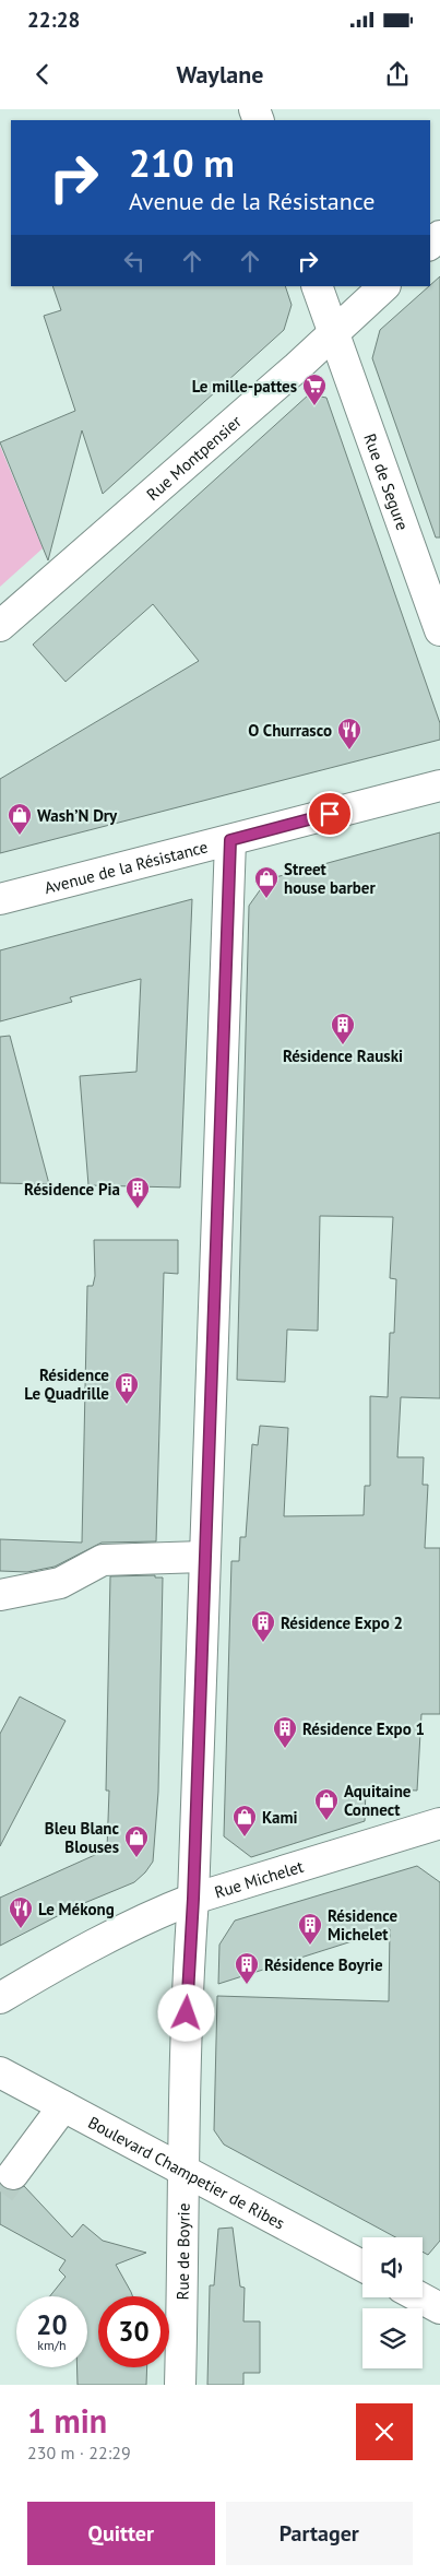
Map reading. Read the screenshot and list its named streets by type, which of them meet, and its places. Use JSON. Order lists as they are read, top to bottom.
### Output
{
  "streets": {
    "street": [
      "Rue Montpensier",
      "Rue de Segure",
      "Avenue de la Résistance",
      "Rue Michelet",
      "Boulevard Champetier de Ribes",
      "Rue de Boyrie"
    ]
  },
  "crossings": [
    ["Rue Montpensier", "Rue de Segure"],
    ["Avenue de la Résistance", "Rue de Boyrie"],
    ["Rue Michelet", "Rue de Boyrie"],
    ["Boulevard Champetier de Ribes", "Rue de Boyrie"]
  ],
  "places": {
    "supermarket": ["Le mille-pattes"],
    "restaurant": ["O Churrasco", "Le Mékong"],
    "shop": [
      "Wash’N Dry",
      "Street house barber",
      "Aquitaine Connect",
      "Kami",
      "Bleu Blanc Blouses"
    ],
    "building": [
      "Résidence Rauski",
      "Résidence Pia",
      "Résidence Le Quadrille",
      "Résidence Expo 2",
      "Résidence Expo 1",
      "Résidence Michelet",
      "Résidence Boyrie"
    ]
  },
  "page": {
    "status": "22:28",
    "header": "Waylane",
    "turn": ["210 m", "Avenue de la Résistance"],
    "speed": "20 km/h",
    "limit": "30",
    "heading": ["1 min", "230 m · 22:29"],
    "buttons": ["Quitter", "Partager"]
  }
}
